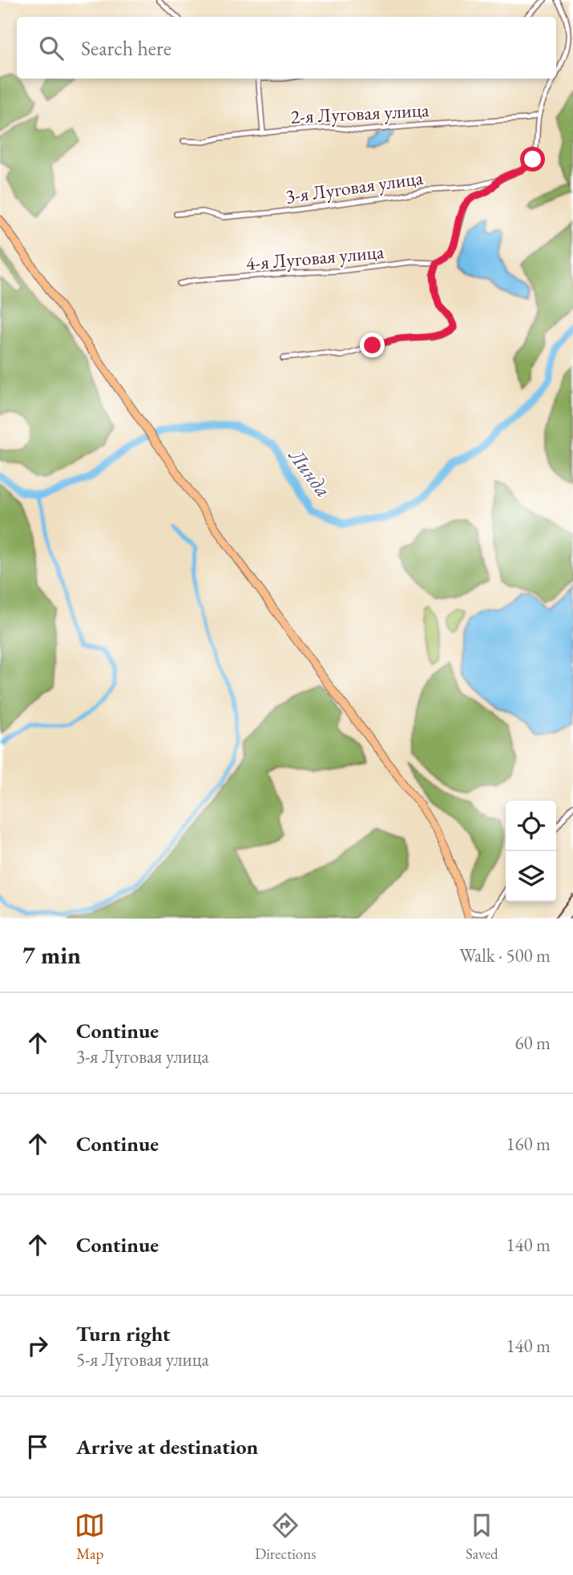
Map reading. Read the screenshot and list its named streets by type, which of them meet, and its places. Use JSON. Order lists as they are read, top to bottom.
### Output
{
  "streets": {
    "street": ["2-я Луговая улица", "3-я Луговая улица", "4-я Луговая улица"]
  },
  "crossings": [
    ["2-я Луговая улица", "3-я Луговая улица"]
  ],
  "water": ["Линда"],
  "page": {
    "search": "Search here",
    "heading": ["7 min", "Walk · 500 m"],
    "list": [
      ["Continue", "3-я Луговая улица", "60 m"],
      ["Continue", "160 m"],
      ["Continue", "140 m"],
      ["Turn right", "5-я Луговая улица", "140 m"],
      "Arrive at destination"
    ],
    "nav": ["Map", "Directions", "Saved"]
  }
}
